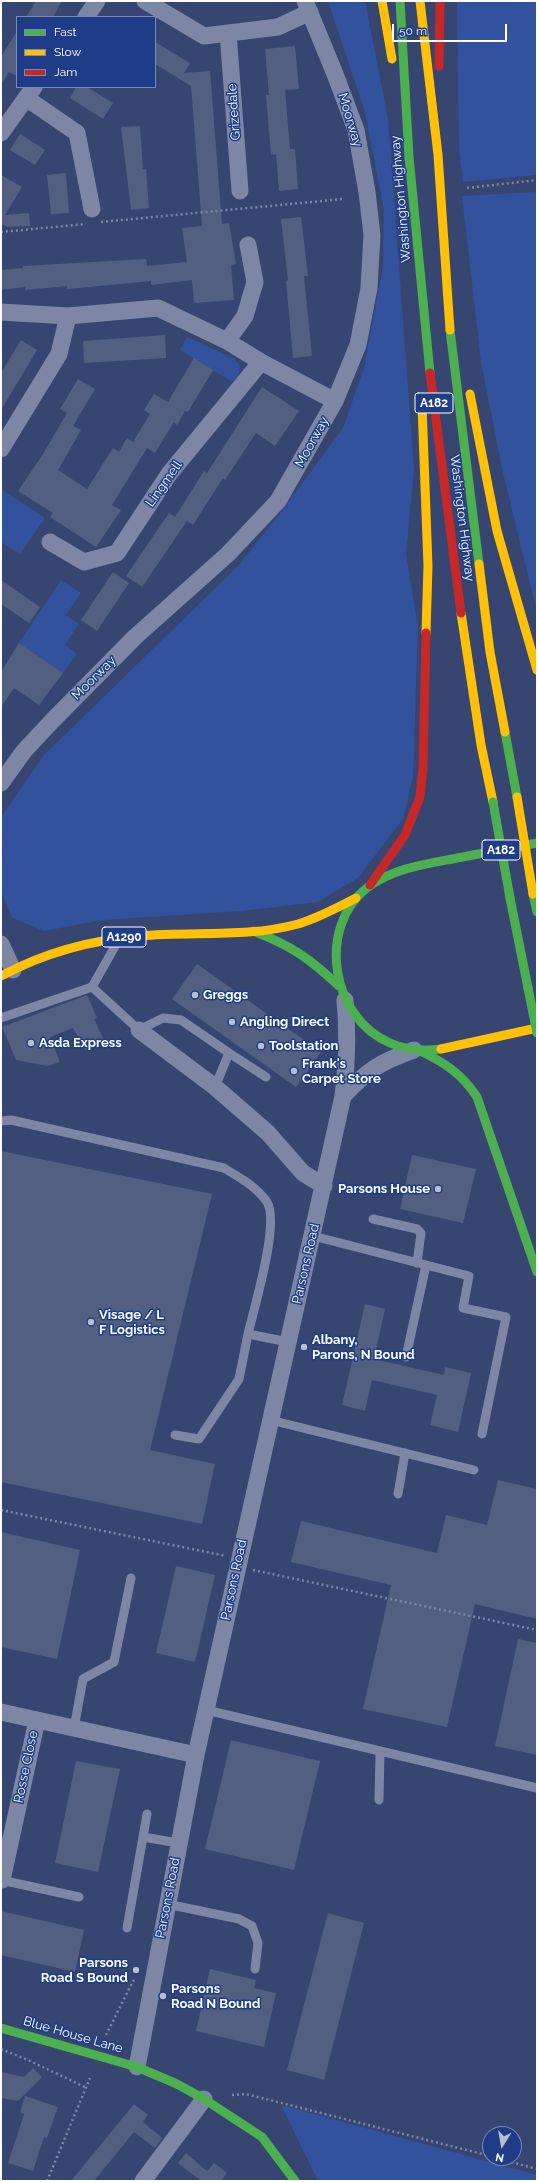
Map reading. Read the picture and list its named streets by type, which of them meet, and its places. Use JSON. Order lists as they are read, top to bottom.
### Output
{
  "streets": {
    "main road": [
      "Washington Highway",
      "A182",
      "A1290",
      "Blue House Lane"
    ],
    "street": [
      "Grizedale",
      "Moorway",
      "Lingmell",
      "Parsons Road",
      "Rosse Close"
    ]
  },
  "crossings": [
    ["A1290", "Parsons Road"],
    ["Parsons Road", "Rosse Close"],
    ["Parsons Road", "Blue House Lane"]
  ],
  "places": [
    "Greggs",
    "Angling Direct",
    "Asda Express",
    "Toolstation",
    "Frank's Carpet Store",
    "Parsons House",
    "Visage / L F Logistics",
    "Albany, Parons, N Bound",
    "Parsons Road S Bound",
    "Parsons Road N Bound"
  ],
  "legend": ["Fast", "Slow", "Jam"],
  "scale_bar": "50 m",
  "north": "bottom"
}
